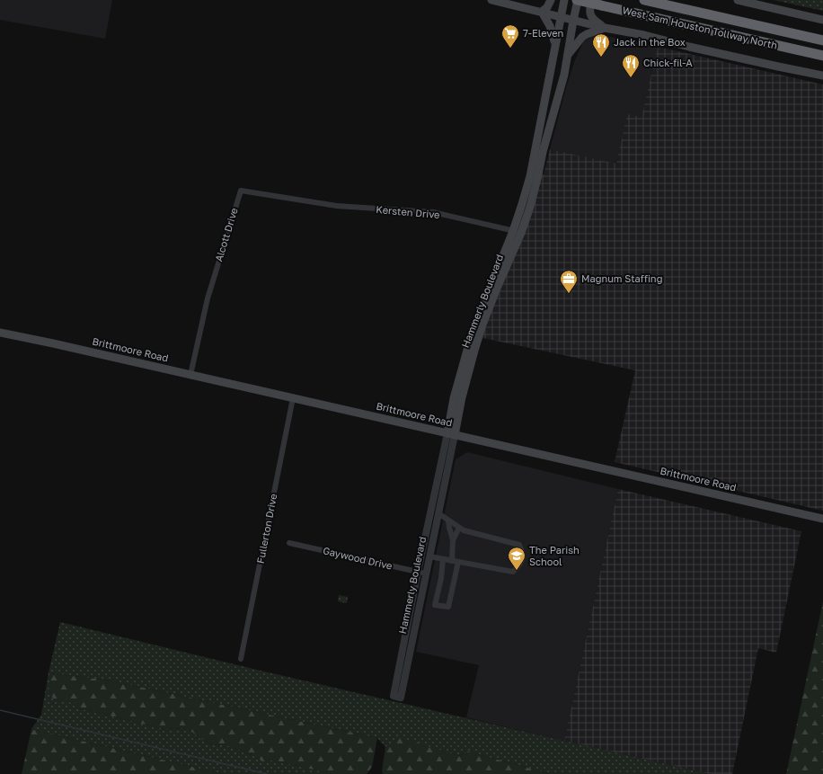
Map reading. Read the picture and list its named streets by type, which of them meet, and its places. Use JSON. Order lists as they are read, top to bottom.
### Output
{
  "streets": {
    "highway": ["West Sam Houston Tollway North"],
    "main road": ["Hammerly Boulevard", "Brittmoore Road"],
    "street": [
      "Kersten Drive",
      "Alcott Drive",
      "Fullerton Drive",
      "Gaywood Drive"
    ]
  },
  "crossings": [
    ["West Sam Houston Tollway North", "Hammerly Boulevard"],
    ["Kersten Drive", "Alcott Drive"],
    ["Kersten Drive", "Hammerly Boulevard"],
    ["Alcott Drive", "Brittmoore Road"],
    ["Hammerly Boulevard", "Brittmoore Road"],
    ["Hammerly Boulevard", "Gaywood Drive"],
    ["Brittmoore Road", "Fullerton Drive"]
  ],
  "places": {
    "supermarket": ["7-Eleven"],
    "restaurant": ["Jack in the Box", "Chick-fil-A"],
    "office": ["Magnum Staffing"],
    "school or university": ["The Parish School"]
  }
}
